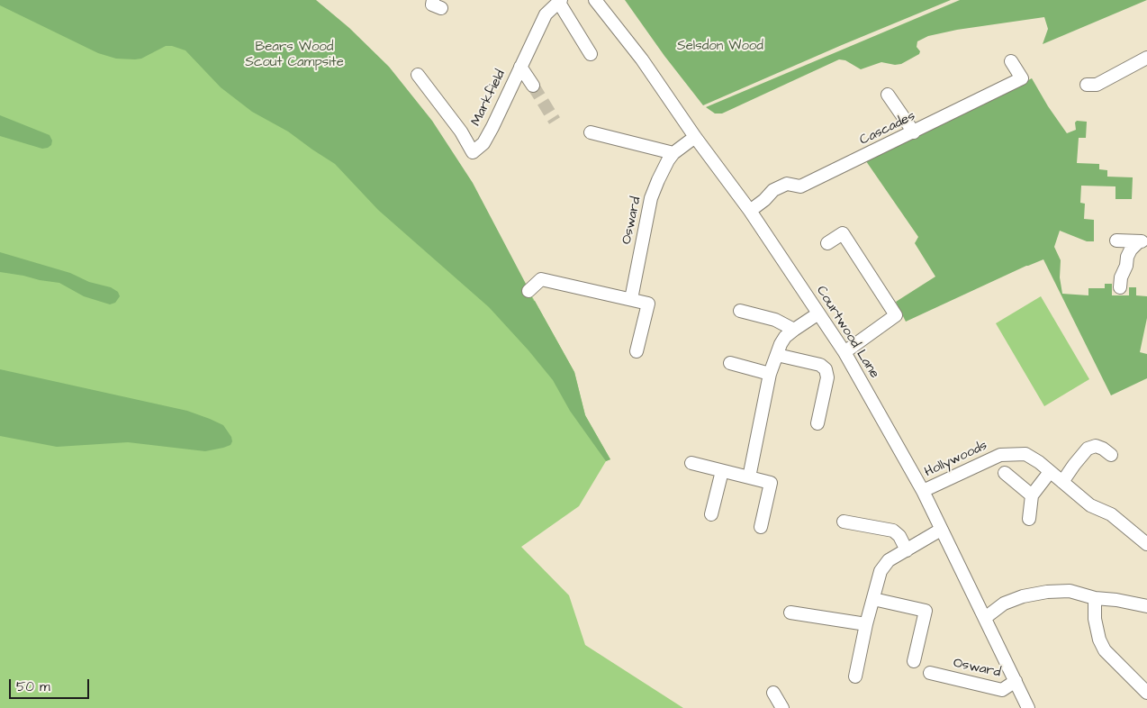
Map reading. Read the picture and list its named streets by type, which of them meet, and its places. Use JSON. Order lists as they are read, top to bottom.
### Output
{
  "streets": {
    "street": [
      "Markfield",
      "Cascades",
      "Osward",
      "Courtwood Lane",
      "Hollywoods"
    ]
  },
  "crossings": [
    ["Cascades", "Courtwood Lane"],
    ["Osward", "Courtwood Lane"],
    ["Courtwood Lane", "Hollywoods"]
  ],
  "parks": ["Selsdon Wood", "Bears Wood Scout Campsite"],
  "scale_bar": "50 m"
}
